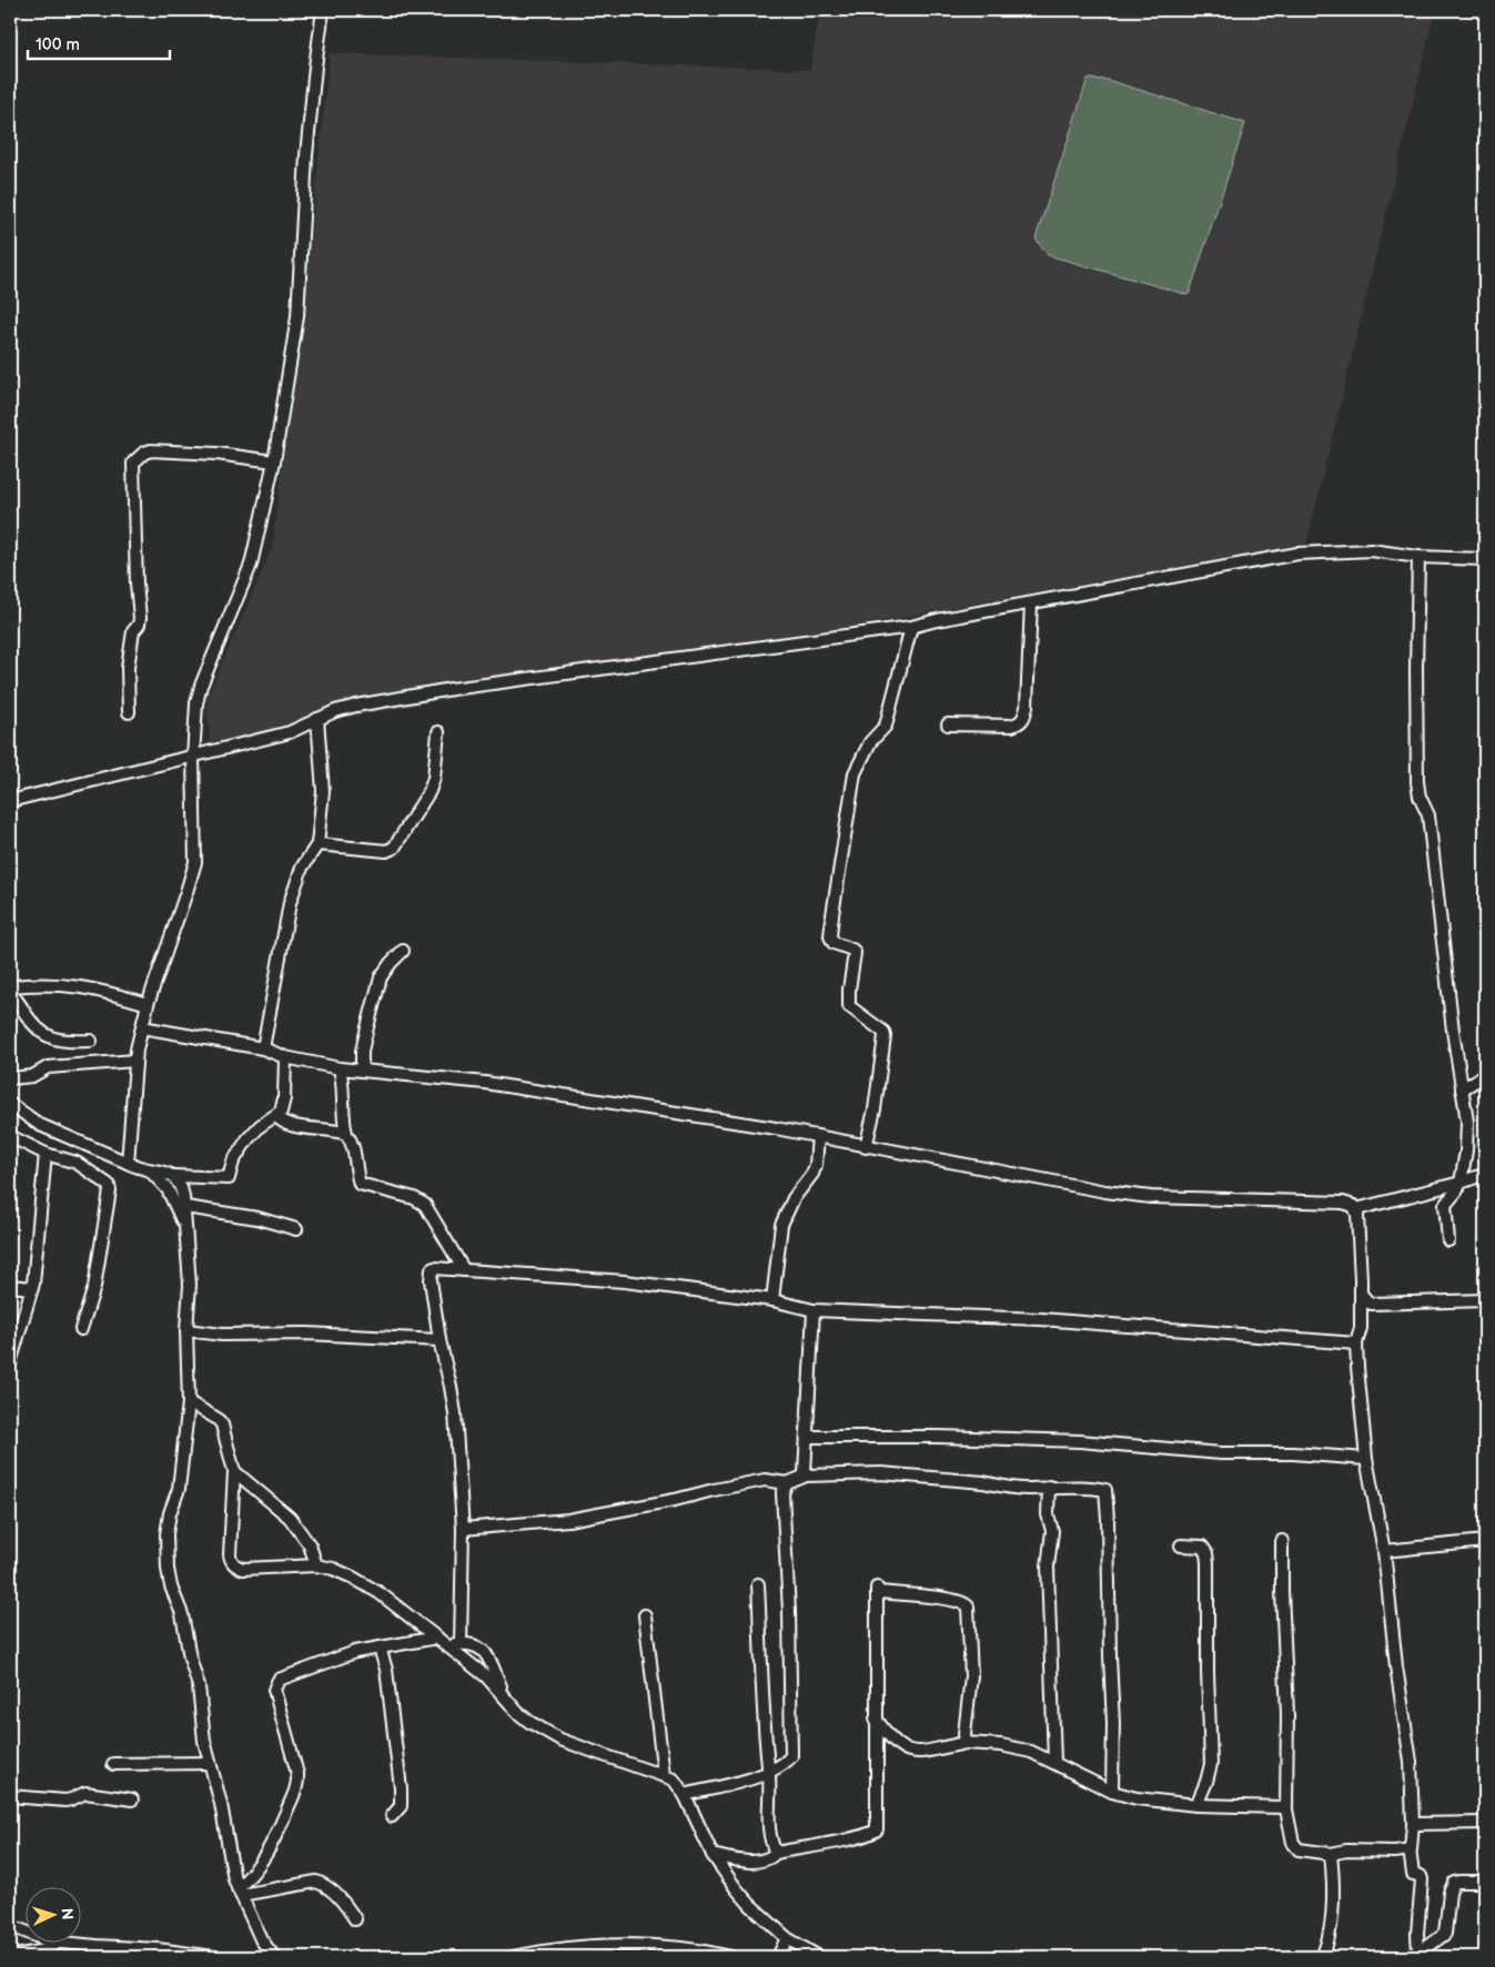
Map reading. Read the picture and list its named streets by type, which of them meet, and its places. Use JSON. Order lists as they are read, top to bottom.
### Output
{
  "scale_bar": "100 m",
  "north": "right"
}
